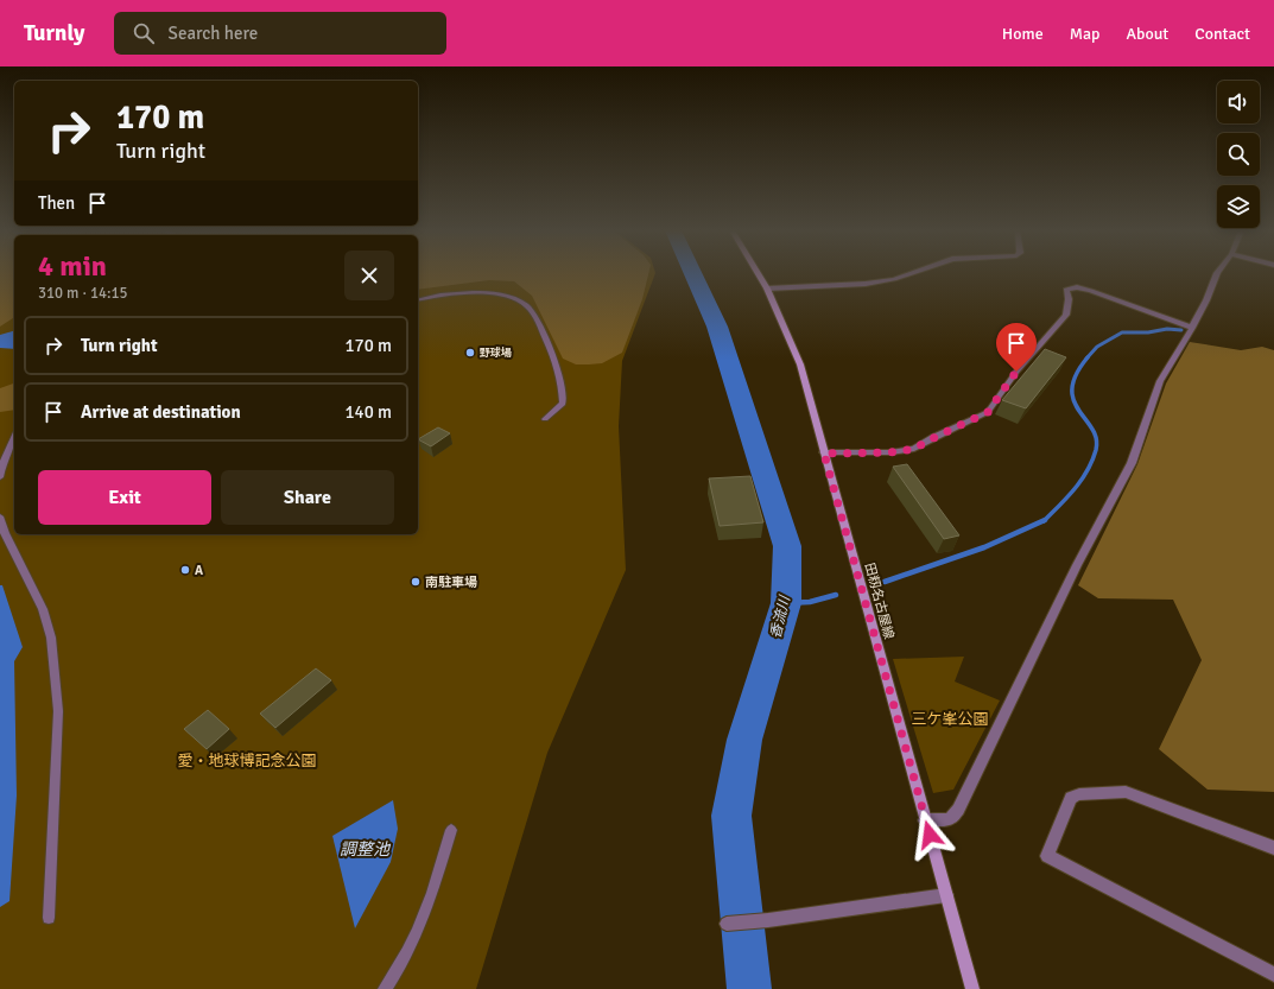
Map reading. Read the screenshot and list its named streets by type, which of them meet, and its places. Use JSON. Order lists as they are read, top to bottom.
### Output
{
  "streets": {
    "main road": ["田籾名古屋線"]
  },
  "water": ["香流川", "調整池"],
  "parks": ["三ケ峯公園", "愛・地球博記念公園"],
  "places": ["野球場", "A", "南駐車場"],
  "page": {
    "header": "Turnly",
    "search": "Search here",
    "nav": [
      "Home",
      "Map",
      "About",
      "Contact"
    ],
    "turn": ["170 m", "Turn right"],
    "then": "Then",
    "heading": ["4 min", "310 m · 14:15"],
    "list": [
      {
        "name": "Turn right",
        "value": "170 m"
      },
      {
        "name": "Arrive at destination",
        "value": "140 m"
      }
    ],
    "buttons": ["Exit", "Share"]
  }
}
